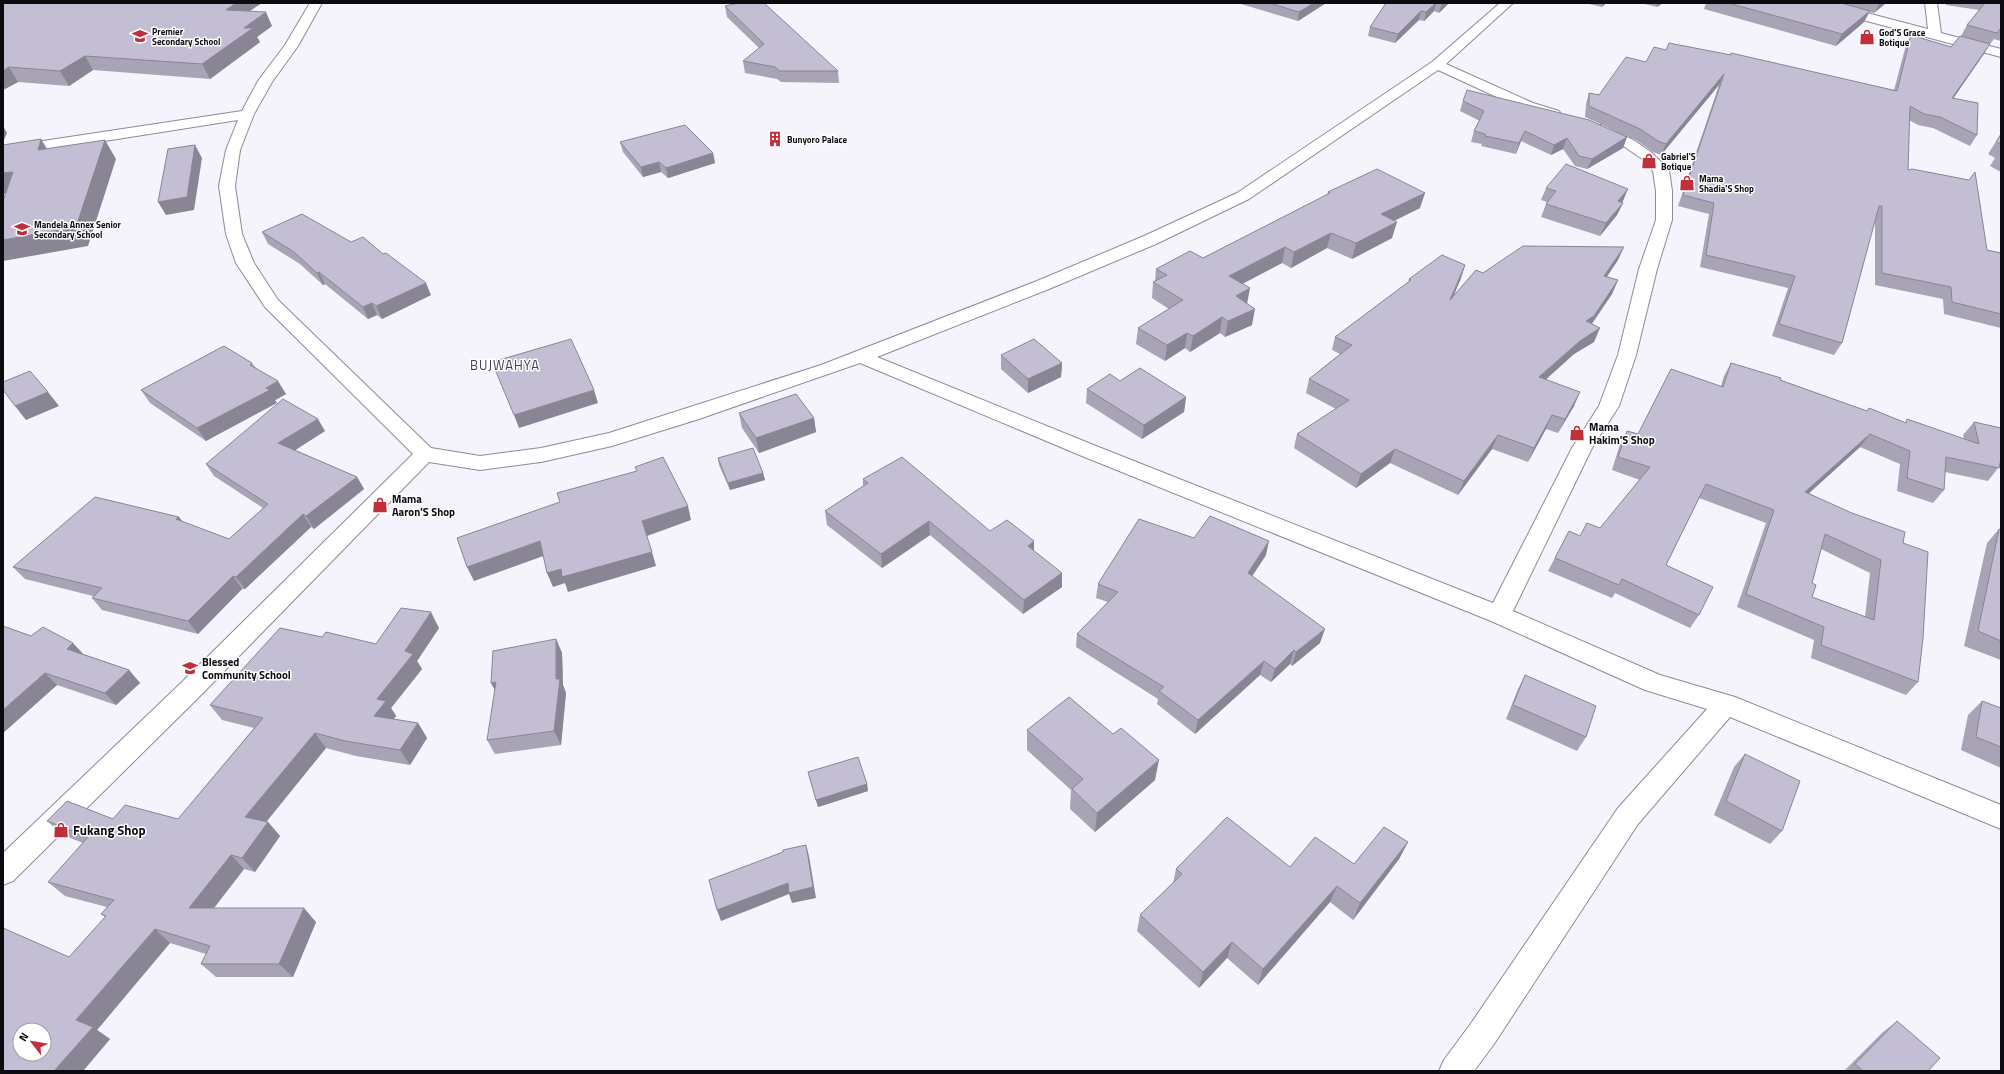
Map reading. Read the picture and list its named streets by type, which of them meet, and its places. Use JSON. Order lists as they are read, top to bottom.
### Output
{
  "districts": ["BUJWAHYA"],
  "places": {
    "school or university": ["Premier Secondary School", "Mandela Annex Senior Secondary School", "Blessed Community School"],
    "shop": [
      "God'S Grace Botique",
      "Gabriel'S Botique",
      "Mama Shadia'S Shop",
      "Mama Hakim'S Shop",
      "Mama Aaron'S Shop",
      "Fukang Shop"
    ],
    "building": ["Bunyoro Palace"]
  },
  "north": "top left"
}
